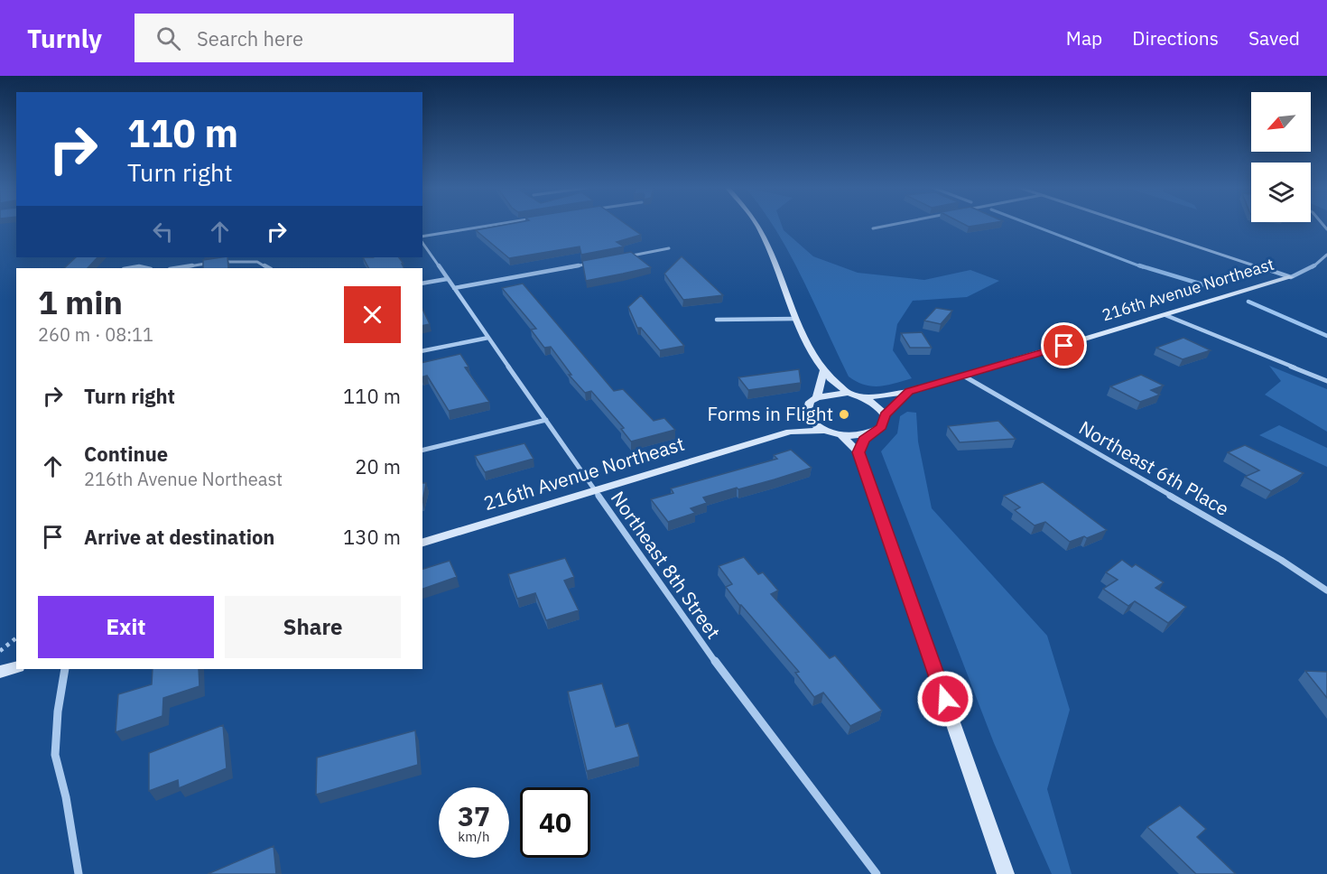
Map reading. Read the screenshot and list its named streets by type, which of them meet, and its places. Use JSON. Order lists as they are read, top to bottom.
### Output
{
  "streets": {
    "street": ["216th Avenue Northeast", "Northeast 6th Place", "Northeast 8th Street"]
  },
  "crossings": [
    ["216th Avenue Northeast", "Northeast 6th Place"],
    ["216th Avenue Northeast", "Northeast 8th Street"]
  ],
  "places": ["Forms in Flight"],
  "north": "bottom left",
  "page": {
    "header": "Turnly",
    "search": "Search here",
    "nav": ["Map", "Directions", "Saved"],
    "turn": ["110 m", "Turn right"],
    "heading": ["1 min", "260 m · 08:11"],
    "list": [
      {
        "name": "Turn right",
        "value": "110 m"
      },
      {
        "name": "Continue",
        "note": "216th Avenue Northeast",
        "value": "20 m"
      },
      {
        "name": "Arrive at destination",
        "value": "130 m"
      }
    ],
    "buttons": ["Exit", "Share"],
    "speed": "37 km/h",
    "limit": "40"
  }
}
